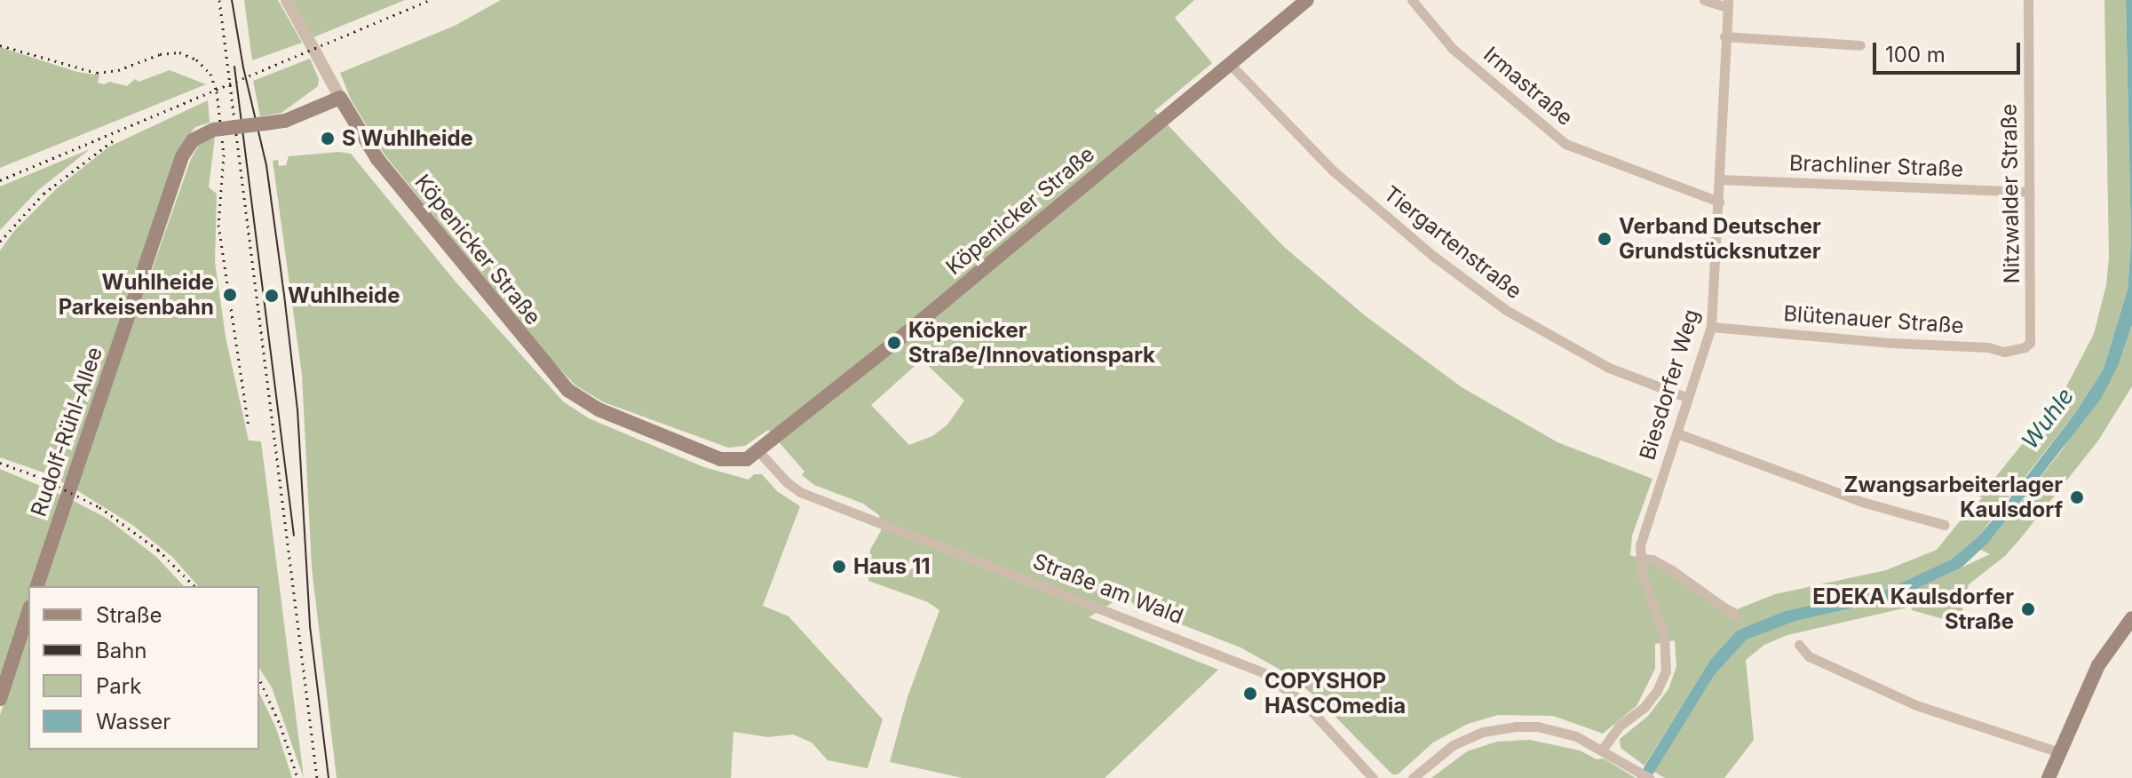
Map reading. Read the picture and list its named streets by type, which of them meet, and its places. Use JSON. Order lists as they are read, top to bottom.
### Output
{
  "streets": {
    "main road": ["Köpenicker Straße", "Rudolf-Rühl-Allee"],
    "street": [
      "Irmastraße",
      "Brachliner Straße",
      "Nitzwalder Straße",
      "Tiergartenstraße",
      "Blütenauer Straße",
      "Biesdorfer Weg",
      "Straße am Wald"
    ]
  },
  "crossings": [
    ["Irmastraße", "Biesdorfer Weg"],
    ["Brachliner Straße", "Nitzwalder Straße"],
    ["Brachliner Straße", "Biesdorfer Weg"],
    ["Nitzwalder Straße", "Blütenauer Straße"],
    ["Köpenicker Straße", "Tiergartenstraße"],
    ["Köpenicker Straße", "Rudolf-Rühl-Allee"],
    ["Köpenicker Straße", "Straße am Wald"],
    ["Tiergartenstraße", "Biesdorfer Weg"],
    ["Blütenauer Straße", "Biesdorfer Weg"]
  ],
  "water": ["Wuhle"],
  "places": [
    "S Wuhlheide",
    "Verband Deutscher Grundstücksnutzer",
    "Wuhlheide Parkeisenbahn",
    "Wuhlheide",
    "Köpenicker Straße/Innovationspark",
    "Zwangsarbeiterlager Kaulsdorf",
    "Haus 11",
    "EDEKA Kaulsdorfer Straße",
    "COPYSHOP HASCOmedia"
  ],
  "legend": [
    "Straße",
    "Bahn",
    "Park",
    "Wasser"
  ],
  "scale_bar": "100 m"
}
